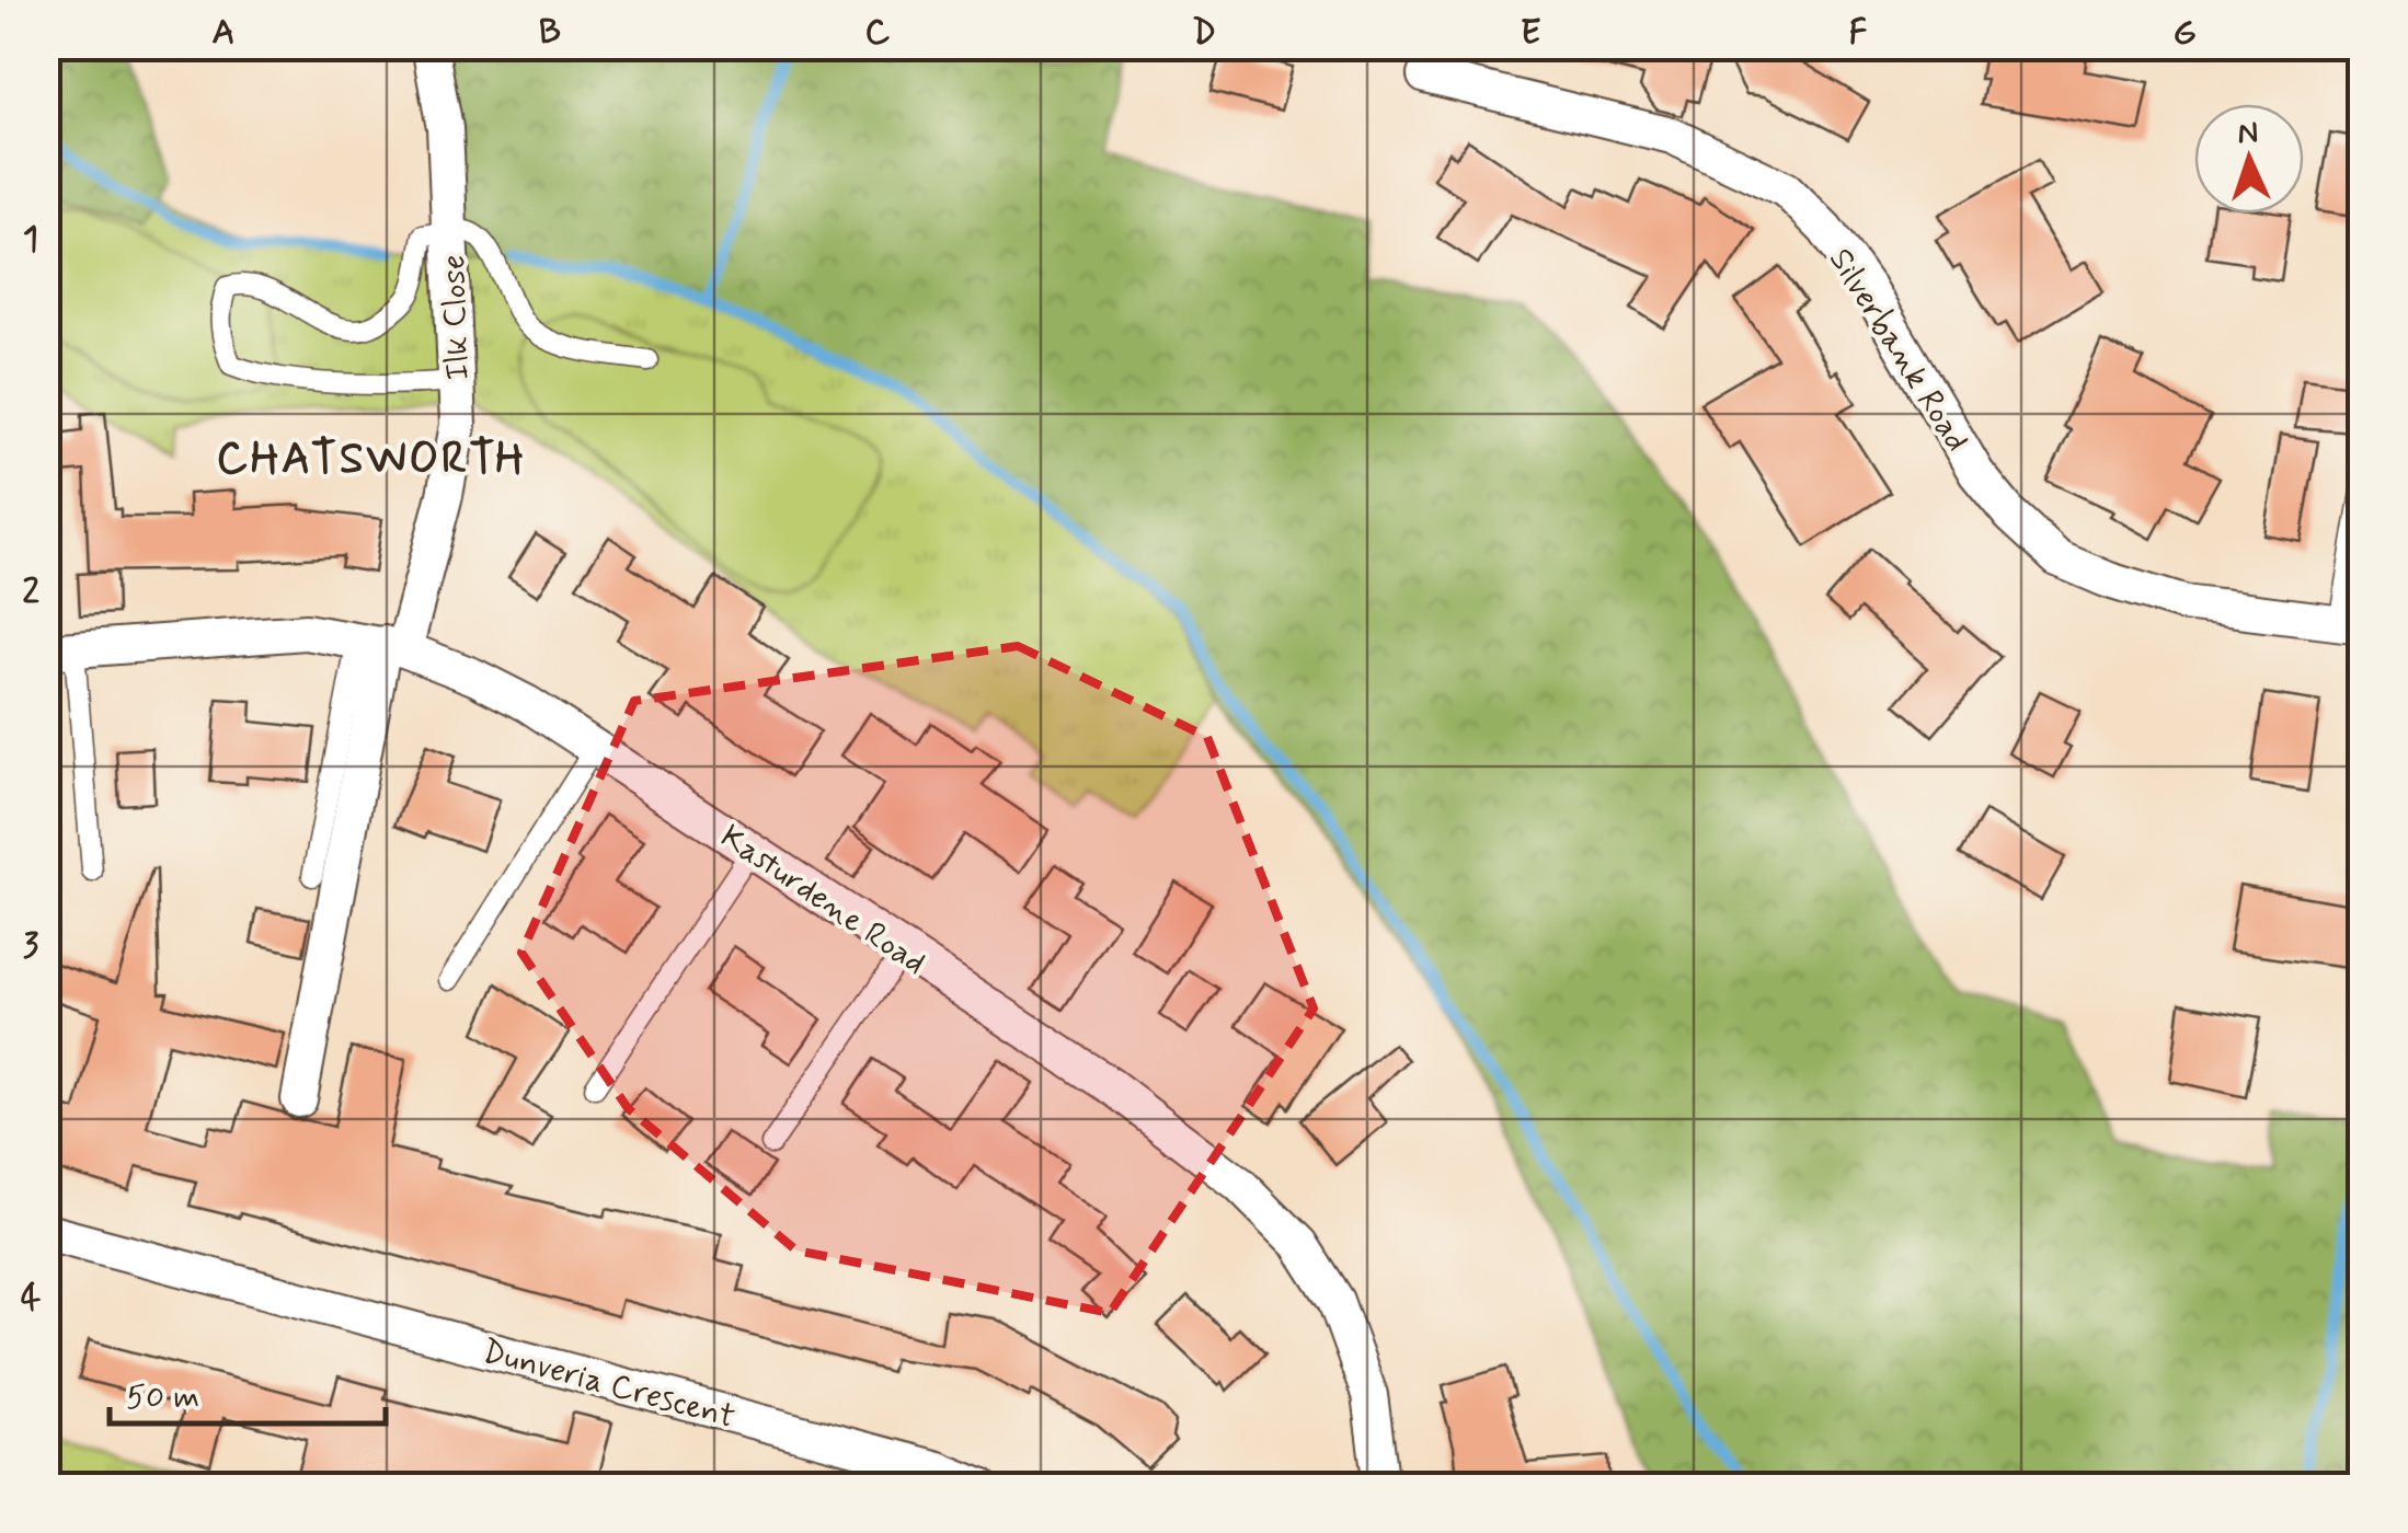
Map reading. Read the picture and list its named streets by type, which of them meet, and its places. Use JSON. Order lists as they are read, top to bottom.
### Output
{
  "streets": {
    "street": [
      "Ilk Close",
      "Silverbank Road",
      "Kasturdene Road",
      "Dunveria Crescent"
    ]
  },
  "crossings": [
    ["Ilk Close", "Kasturdene Road"]
  ],
  "districts": ["CHATSWORTH"],
  "scale_bar": "50 m",
  "north": "top",
  "grid": {
    "columns": [
      "A",
      "B",
      "C",
      "D",
      "E",
      "F",
      "G"
    ],
    "rows": [
      "1",
      "2",
      "3",
      "4"
    ]
  }
}
